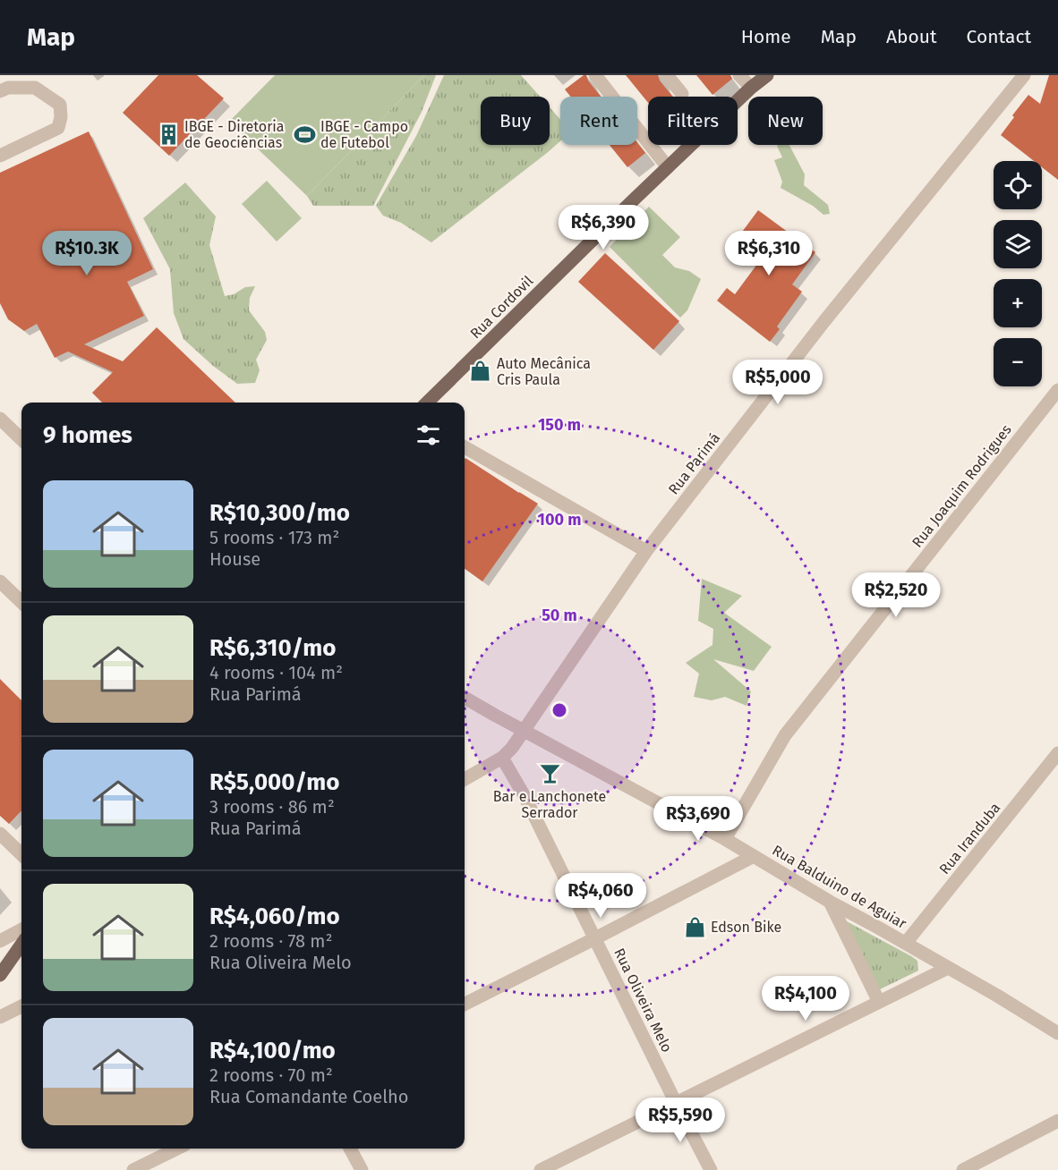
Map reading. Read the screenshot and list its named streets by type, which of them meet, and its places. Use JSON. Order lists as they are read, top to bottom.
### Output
{
  "streets": {
    "main road": ["Rua Cordovil"],
    "street": [
      "Rua Parimá",
      "Rua Joaquim Rodrigues",
      "Rua Iranduba",
      "Rua Balduino de Aguiar",
      "Rua Oliveira Melo"
    ]
  },
  "crossings": [
    ["Rua Parimá", "Rua Balduino de Aguiar"],
    ["Rua Parimá", "Rua Oliveira Melo"],
    ["Rua Joaquim Rodrigues", "Rua Balduino de Aguiar"],
    ["Rua Iranduba", "Rua Balduino de Aguiar"]
  ],
  "places": {
    "building": ["IBGE - Diretoria de Geociências"],
    "sports": ["IBGE - Campo de Futebol"],
    "shop": ["Auto Mecânica Cris Paula", "Edson Bike"],
    "bar": ["Bar e Lanchonete Serrador"]
  },
  "page": {
    "header": "Map",
    "nav": [
      "Home",
      "Map",
      "About",
      "Contact"
    ],
    "chip": [
      "Buy",
      "Rent",
      "Filters",
      "New"
    ],
    "map_buttons": ["+", "−"],
    "price": [
      "R$6,390",
      "R$10.3K",
      "R$6,310",
      "R$5,000",
      "R$2,520",
      "R$3,690",
      "R$4,060",
      "R$4,100",
      "R$5,590"
    ],
    "heading": "9 homes",
    "list": [
      {
        "name": "R$10,300/mo",
        "note": "5 rooms · 173 m² · House"
      },
      {
        "name": "R$6,310/mo",
        "note": "4 rooms · 104 m² · Rua Parimá"
      },
      {
        "name": "R$5,000/mo",
        "note": "3 rooms · 86 m² · Rua Parimá"
      },
      {
        "name": "R$4,060/mo",
        "note": "2 rooms · 78 m² · Rua Oliveira Melo"
      },
      {
        "name": "R$4,100/mo",
        "note": "2 rooms · 70 m² · Rua Comandante Coelho"
      }
    ]
  },
  "rings": ["150 m", "100 m", "50 m"]
}
